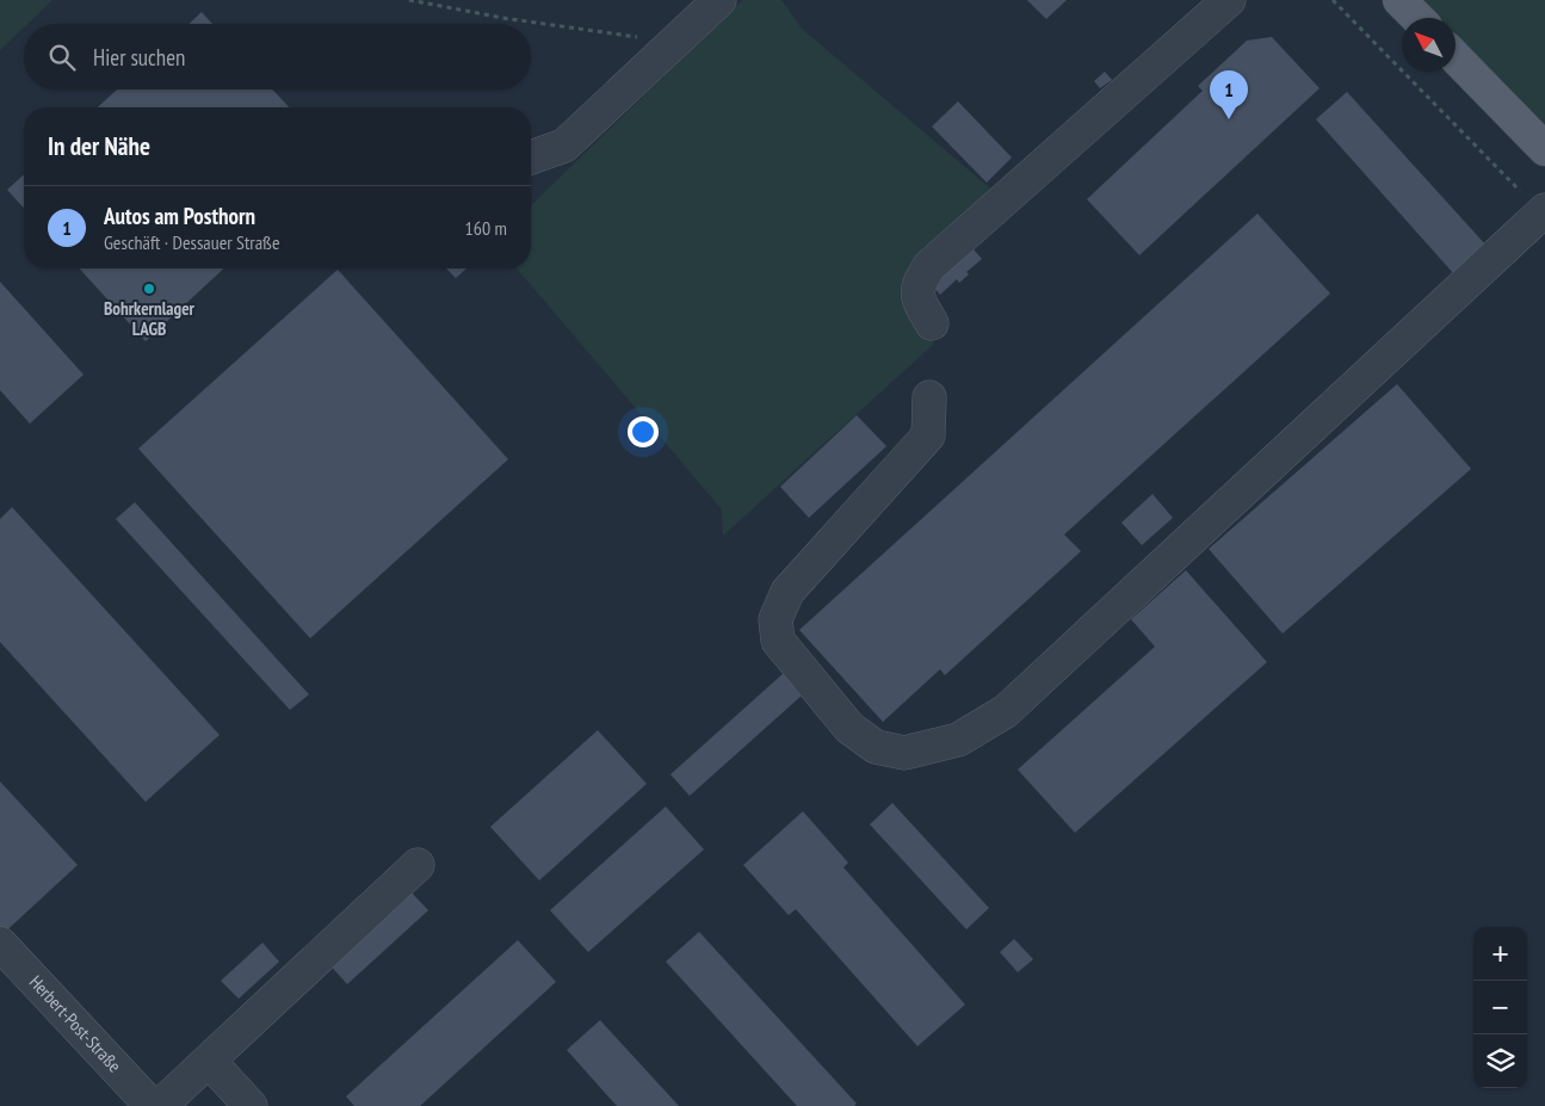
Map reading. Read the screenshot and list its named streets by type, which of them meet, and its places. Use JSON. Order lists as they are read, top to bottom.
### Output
{
  "streets": {
    "street": ["Herbert-Post-Straße"]
  },
  "places": ["Bohrkernlager LAGB"],
  "north": "top left",
  "page": {
    "search": "Hier suchen",
    "pins": "1",
    "heading": "In der Nähe",
    "list": [
      {
        "mark": "1",
        "name": "Autos am Posthorn",
        "note": "Geschäft · Dessauer Straße",
        "value": "160 m"
      }
    ],
    "map_buttons": ["+", "−"]
  }
}
